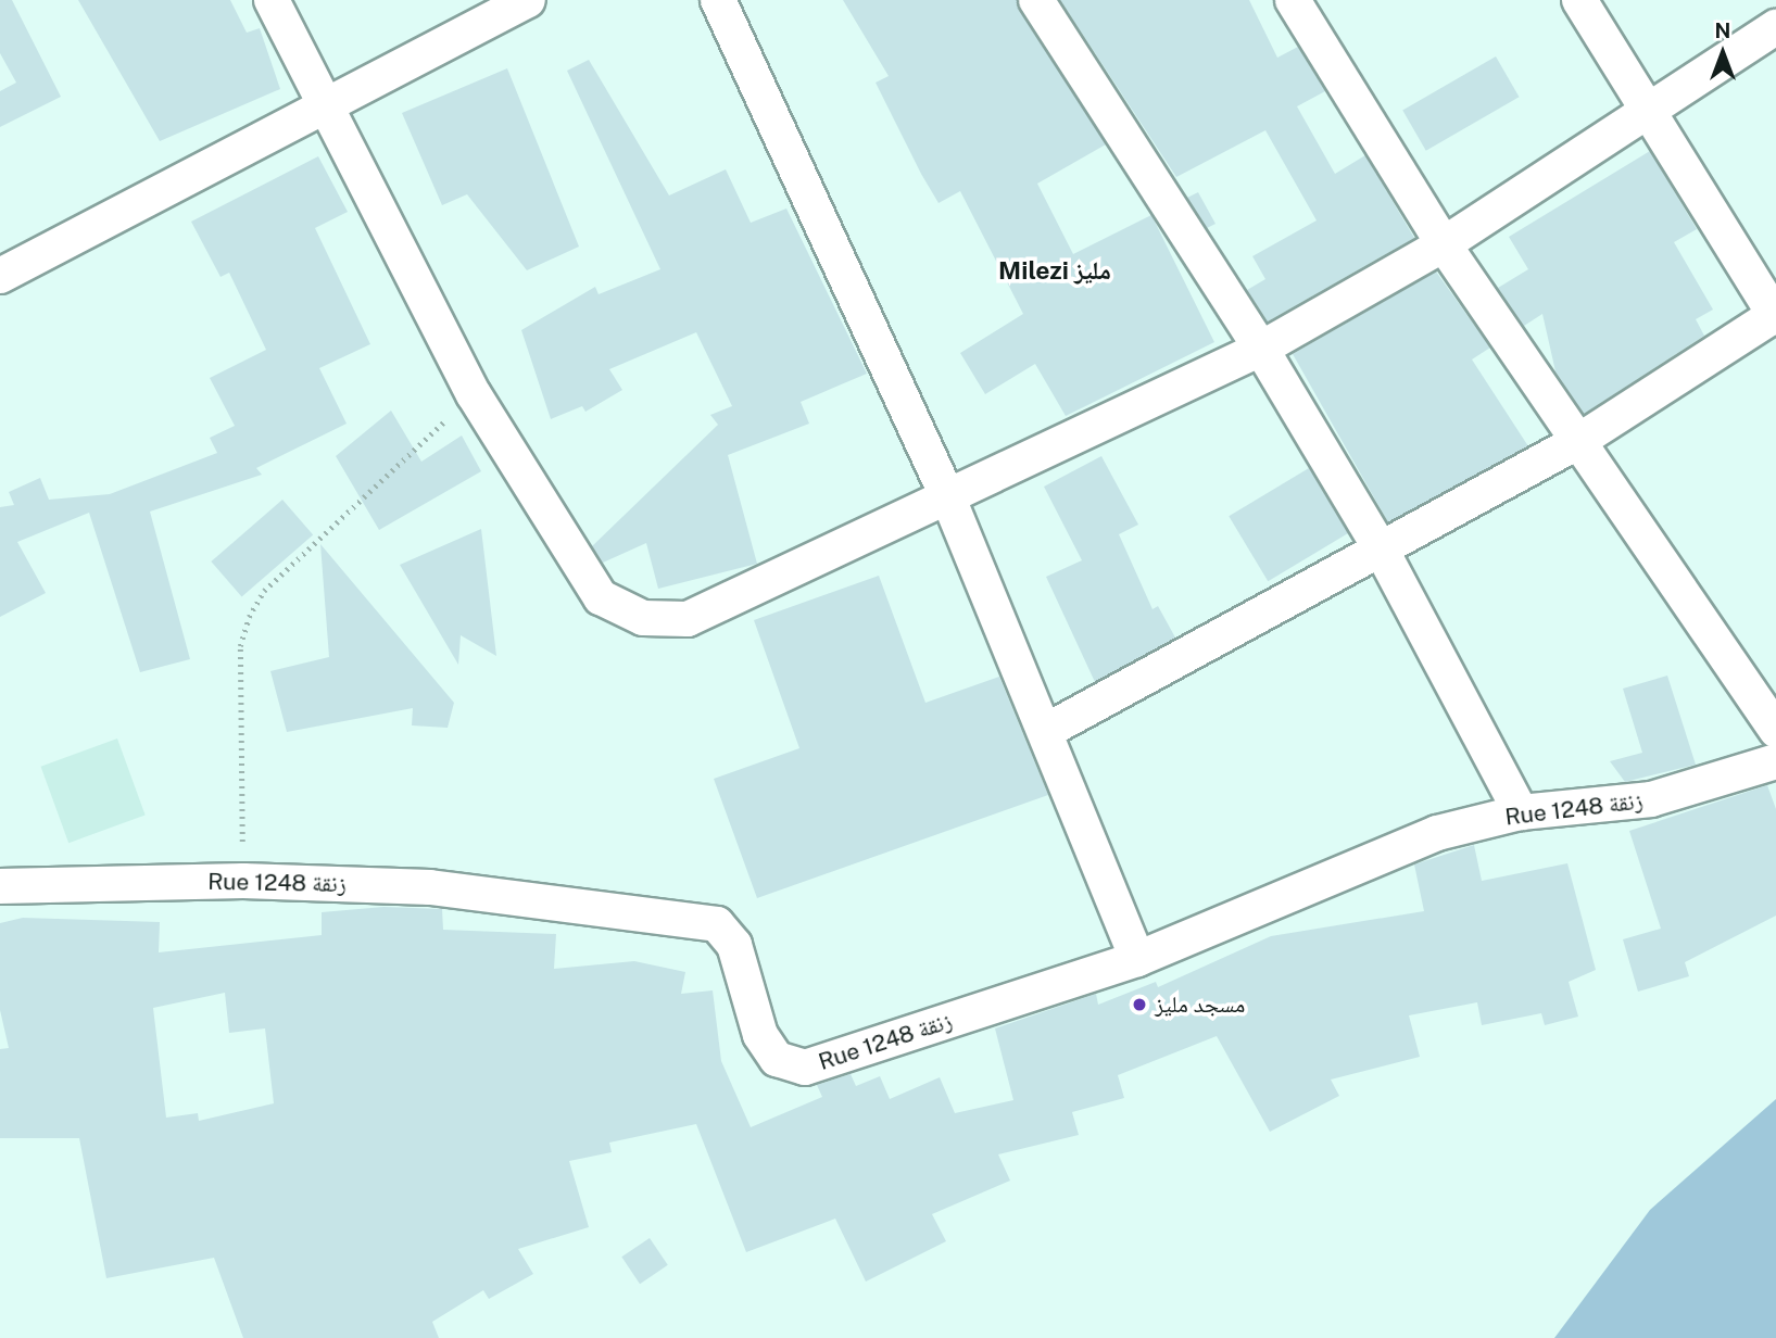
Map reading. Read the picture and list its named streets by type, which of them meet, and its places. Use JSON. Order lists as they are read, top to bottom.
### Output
{
  "streets": {
    "street": ["Rue 1248 زنقة"]
  },
  "districts": ["Milezi مليز"],
  "places": ["مسجد مليز"],
  "north": "top"
}
